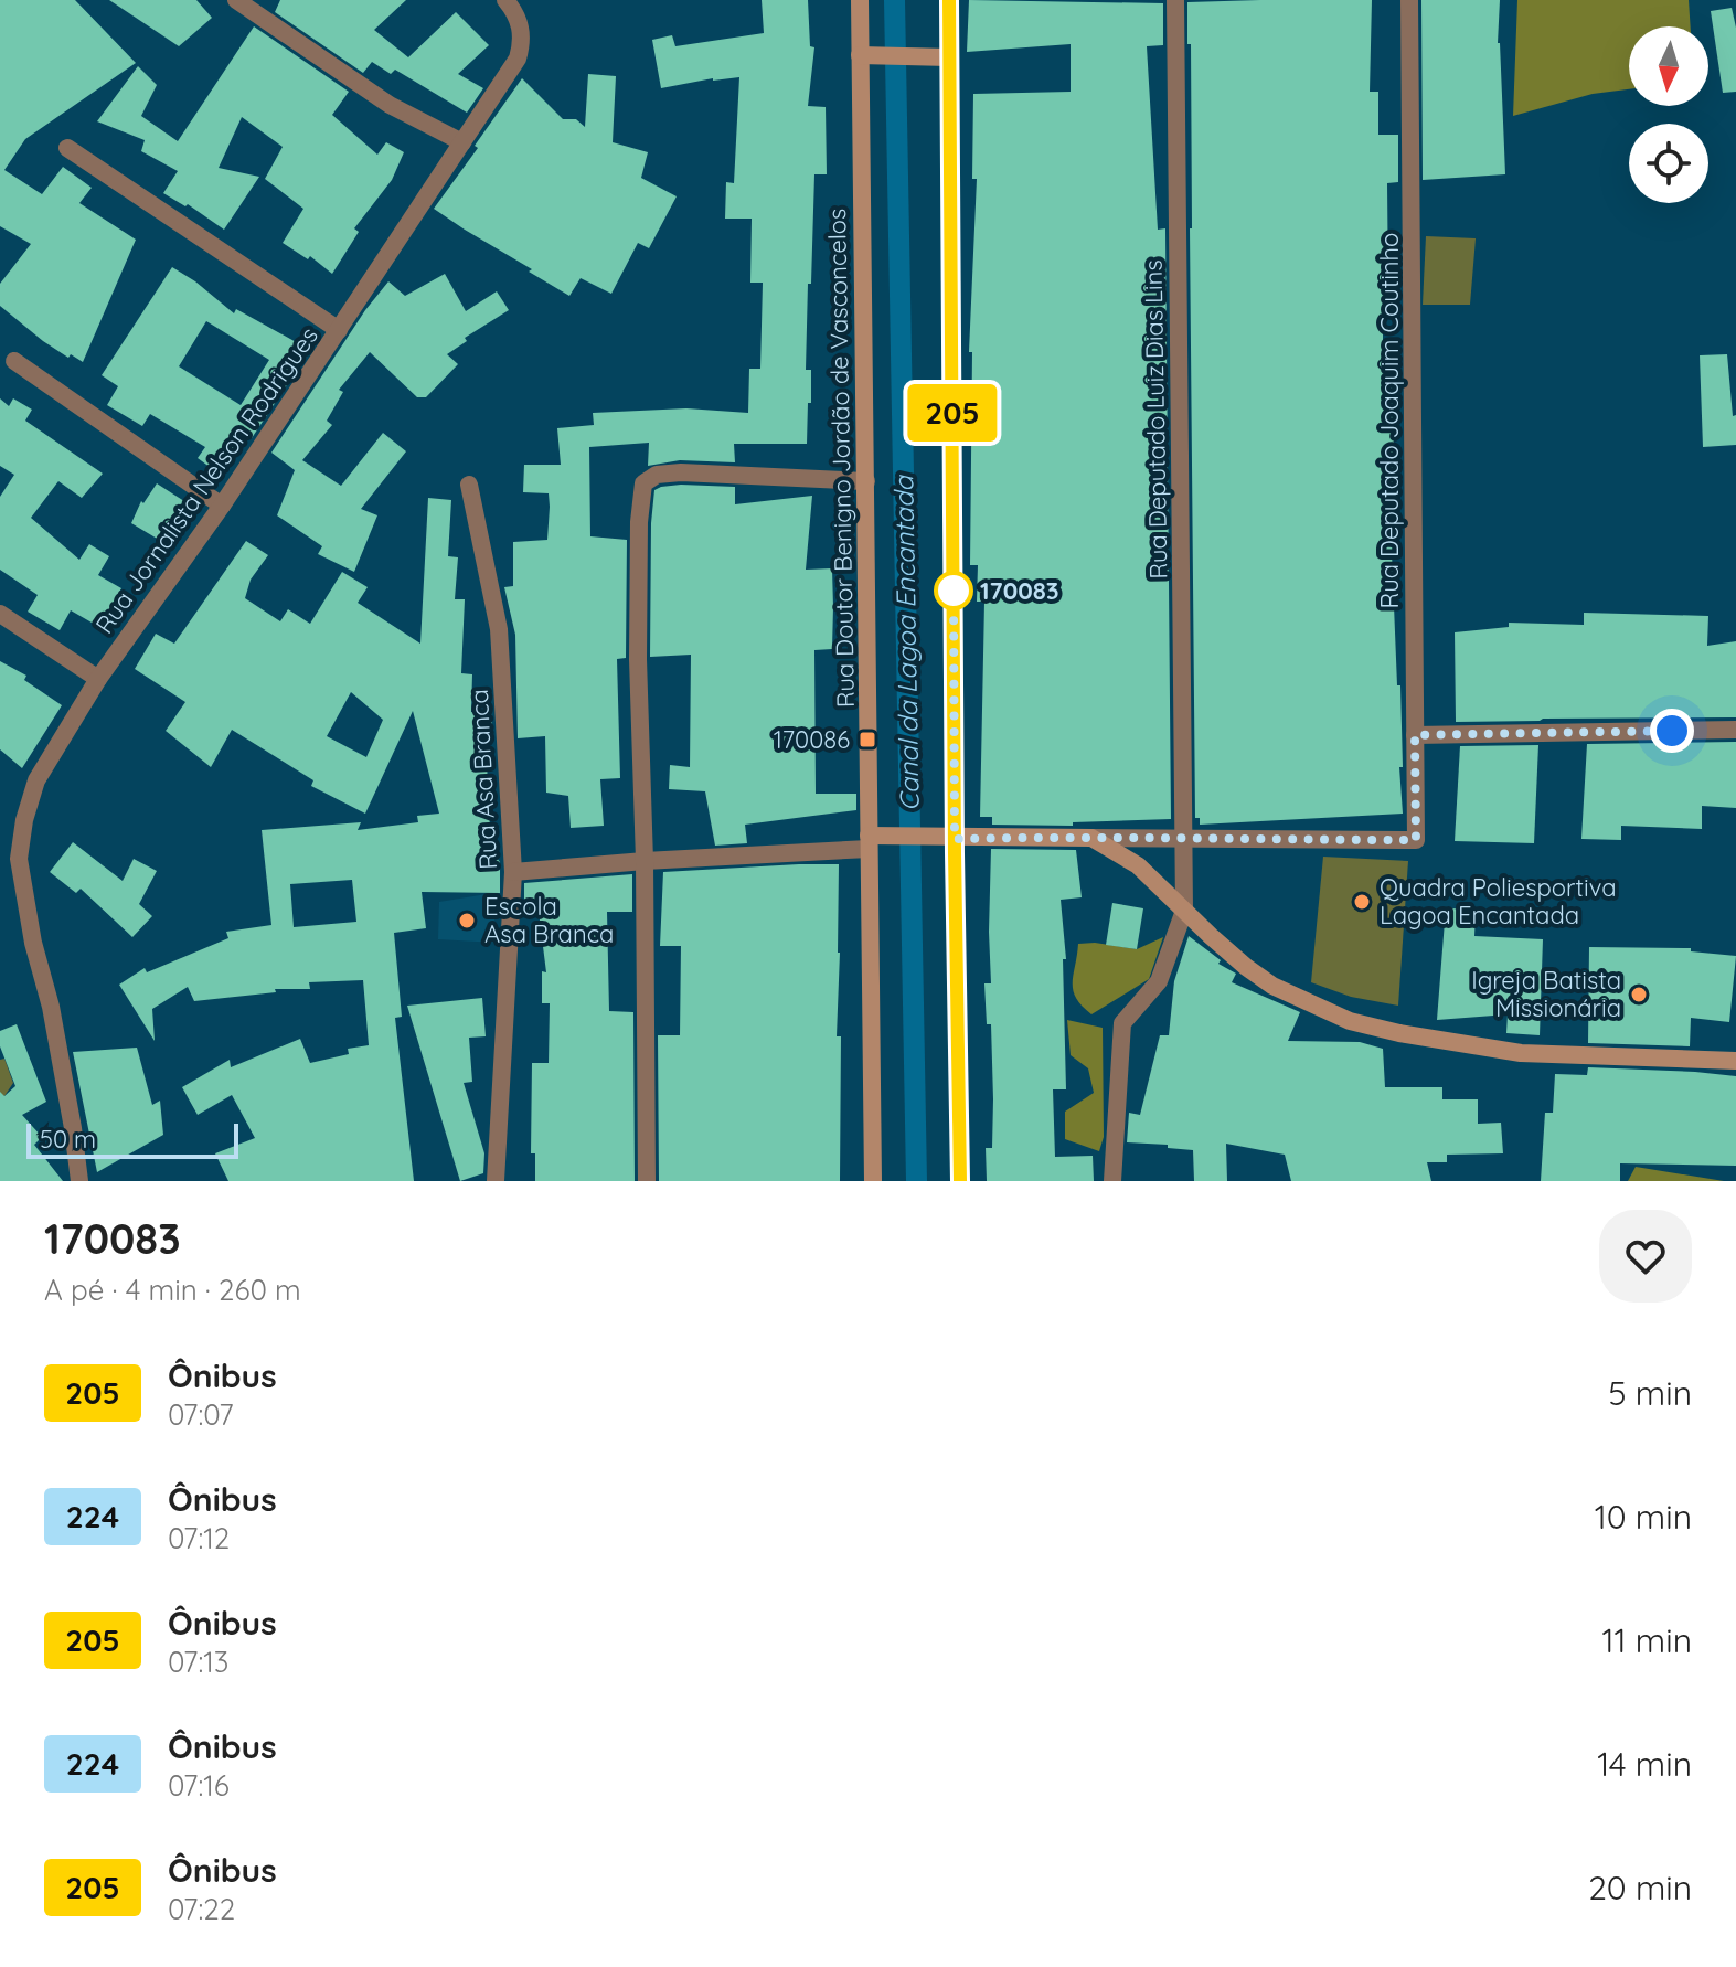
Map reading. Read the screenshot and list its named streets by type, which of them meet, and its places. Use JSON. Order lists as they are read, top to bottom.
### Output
{
  "streets": {
    "main road": ["Rua Doutor Benigno Jordão de Vasconcelos"],
    "street": [
      "Rua Deputado Luiz Dias Lins",
      "Rua Deputado Joaquim Coutinho",
      "Rua Jornalista Nelson Rodrigues",
      "Rua Asa Branca"
    ]
  },
  "crossings": [
    ["Rua Deputado Luiz Dias Lins", "Rua Deputado Joaquim Coutinho"]
  ],
  "water": ["Canal da Lagoa Encantada"],
  "places": {
    "other": [
      "170083",
      "Quadra Poliesportiva Lagoa Encantada",
      "Escola Asa Branca",
      "Igreja Batista Missionária"
    ],
    "transit": ["170086"]
  },
  "lines": ["bus line 205"],
  "scale_bar": "50 m",
  "north": "bottom",
  "page": {
    "on_map": "205",
    "scale": "50 m",
    "heading": ["170083", "A pé · 4 min · 260 m"],
    "list": [
      {
        "mark": "205",
        "name": "Ônibus",
        "note": "07:07",
        "value": "5 min"
      },
      {
        "mark": "224",
        "name": "Ônibus",
        "note": "07:12",
        "value": "10 min"
      },
      {
        "mark": "205",
        "name": "Ônibus",
        "note": "07:13",
        "value": "11 min"
      },
      {
        "mark": "224",
        "name": "Ônibus",
        "note": "07:16",
        "value": "14 min"
      },
      {
        "mark": "205",
        "name": "Ônibus",
        "note": "07:22",
        "value": "20 min"
      }
    ]
  }
}
